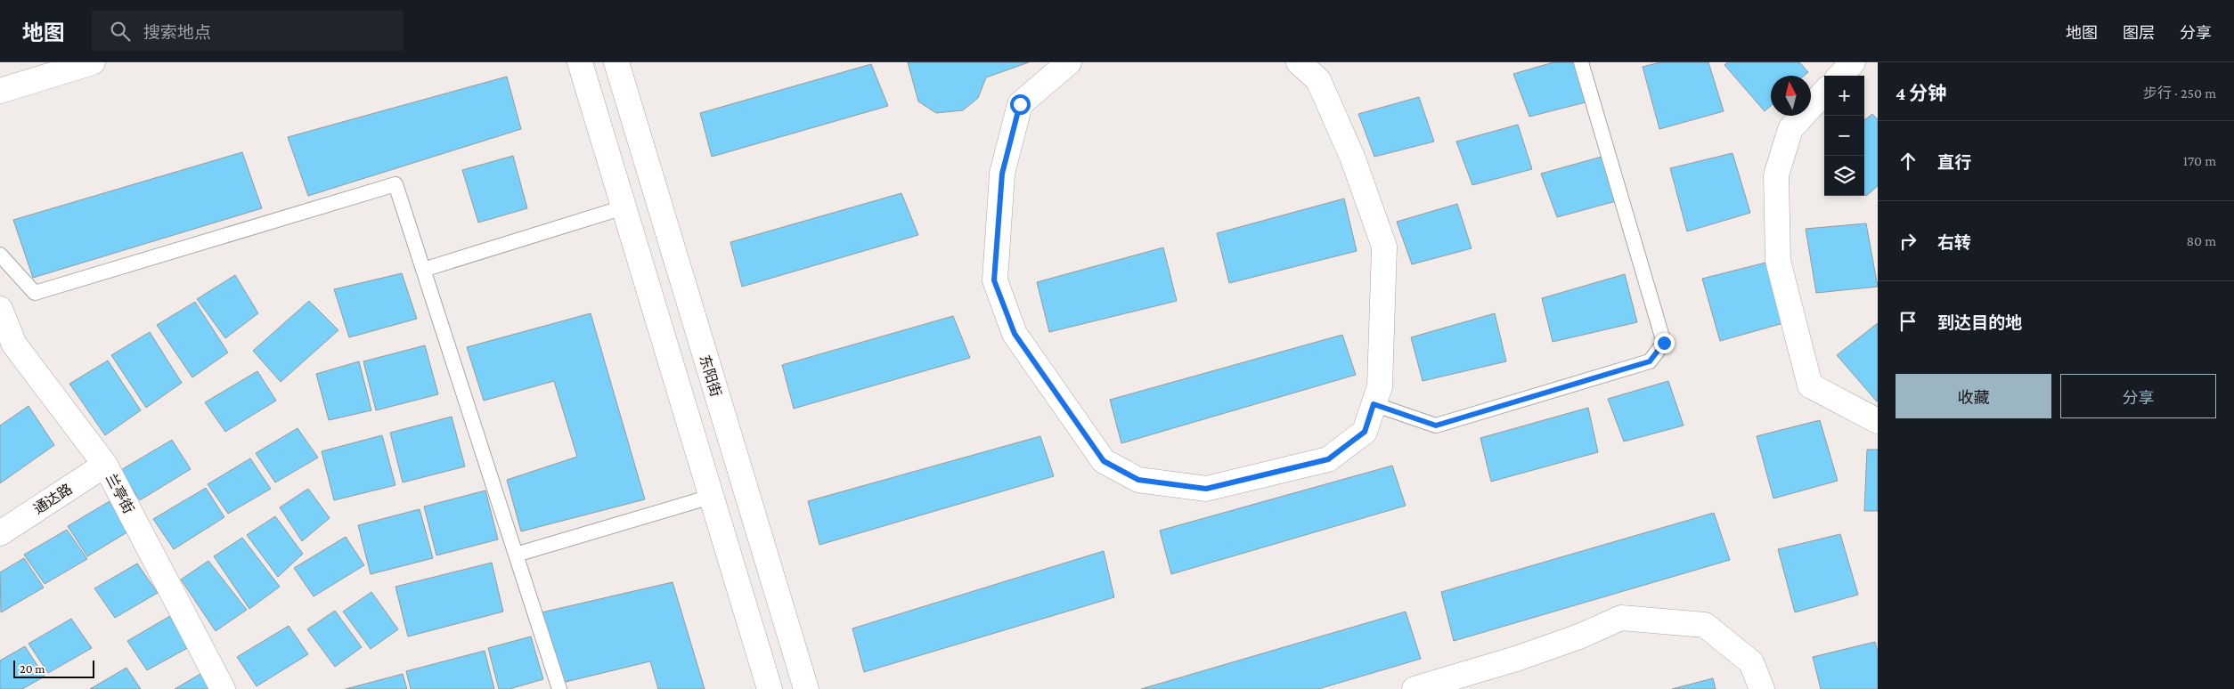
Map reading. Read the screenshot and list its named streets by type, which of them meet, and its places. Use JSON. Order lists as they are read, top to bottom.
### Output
{
  "streets": {
    "street": ["东阳街", "兰亭街", "通达路"]
  },
  "crossings": [
    ["兰亭街", "通达路"]
  ],
  "scale_bar": "20 m",
  "north": "top",
  "page": {
    "header": "地图",
    "search": "搜索地点",
    "nav": ["地图", "图层", "分享"],
    "heading": ["4 分钟", "步行 · 250 m"],
    "map_buttons": ["+", "−"],
    "list": [
      ["直行", "170 m"],
      ["右转", "80 m"],
      "到达目的地"
    ],
    "buttons": ["收藏", "分享"],
    "scale": "20 m"
  }
}
